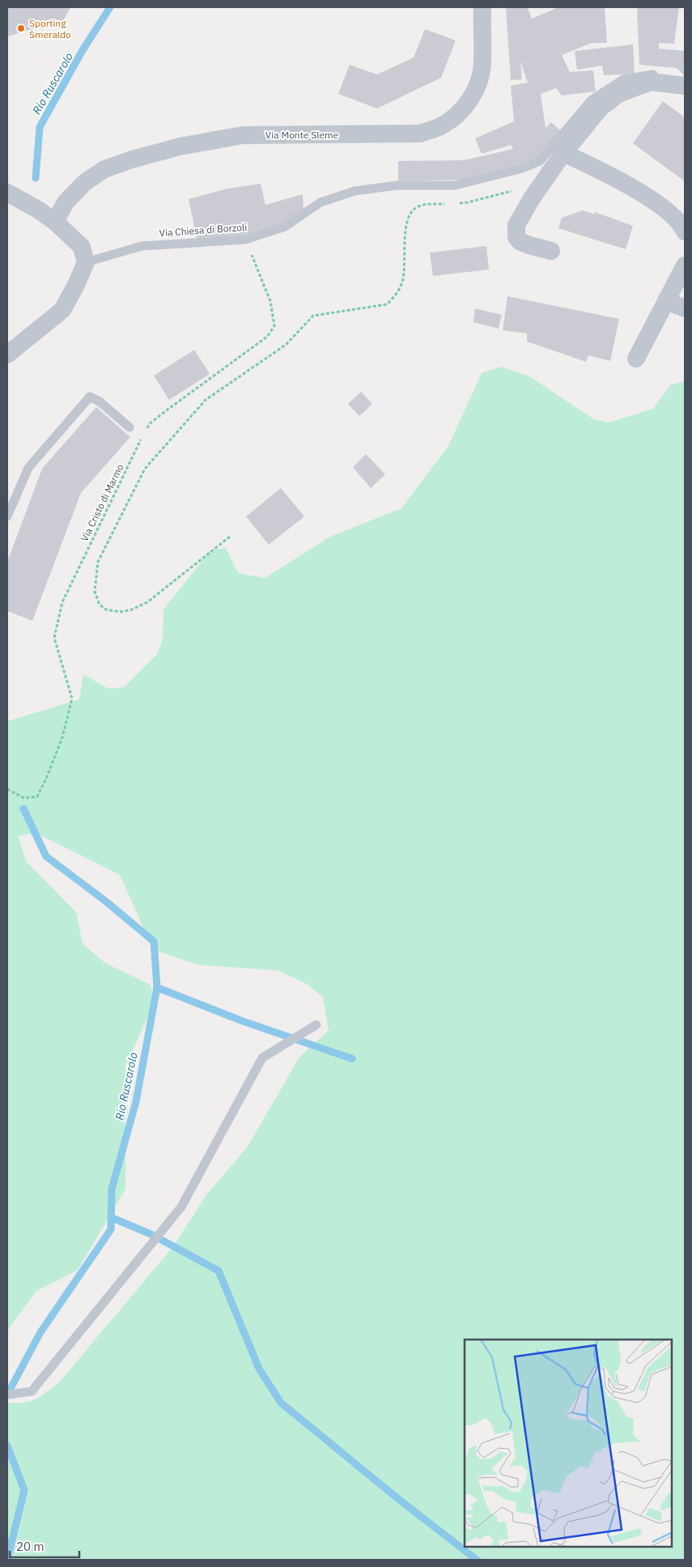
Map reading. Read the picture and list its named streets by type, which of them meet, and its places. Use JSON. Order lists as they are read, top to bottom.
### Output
{
  "streets": {
    "street": ["Via Monte Sleme"],
    "lane": ["Via Chiesa di Borzoli"],
    "path": ["Via Cristo di Marmo"]
  },
  "water": ["Rio Ruscarolo"],
  "places": ["Sporting Smeraldo"],
  "scale_bar": "20 m"
}
